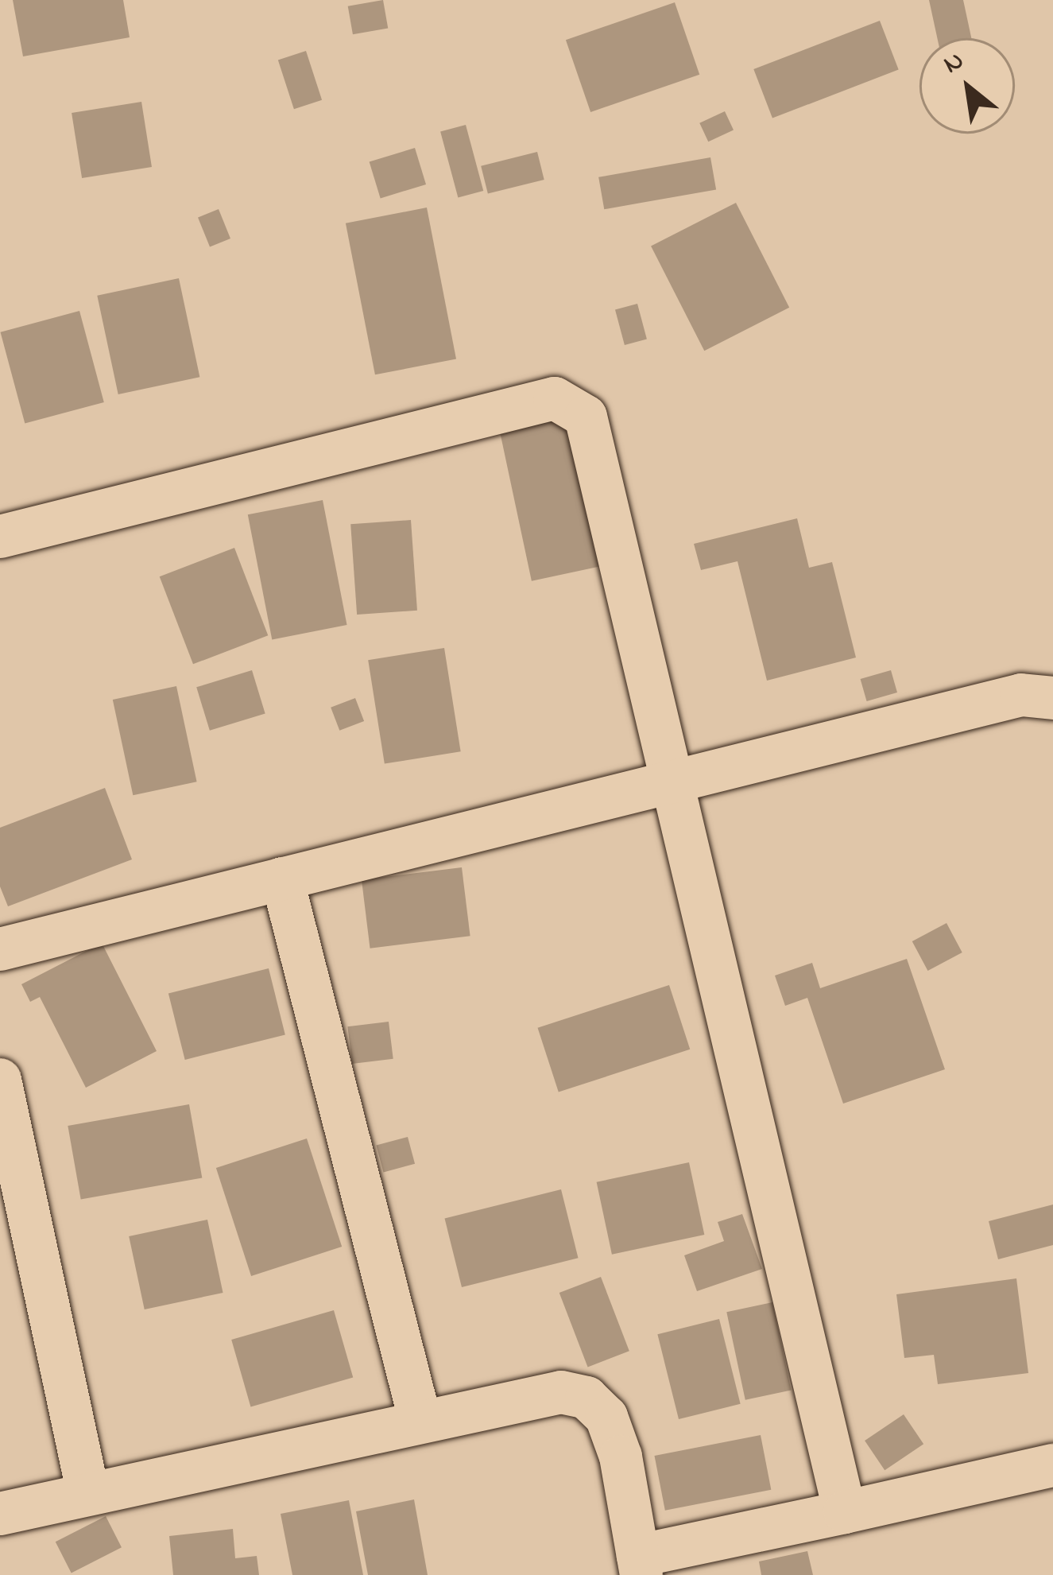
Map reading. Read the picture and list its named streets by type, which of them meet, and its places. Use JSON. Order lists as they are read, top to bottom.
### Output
{
  "north": "top left"
}
